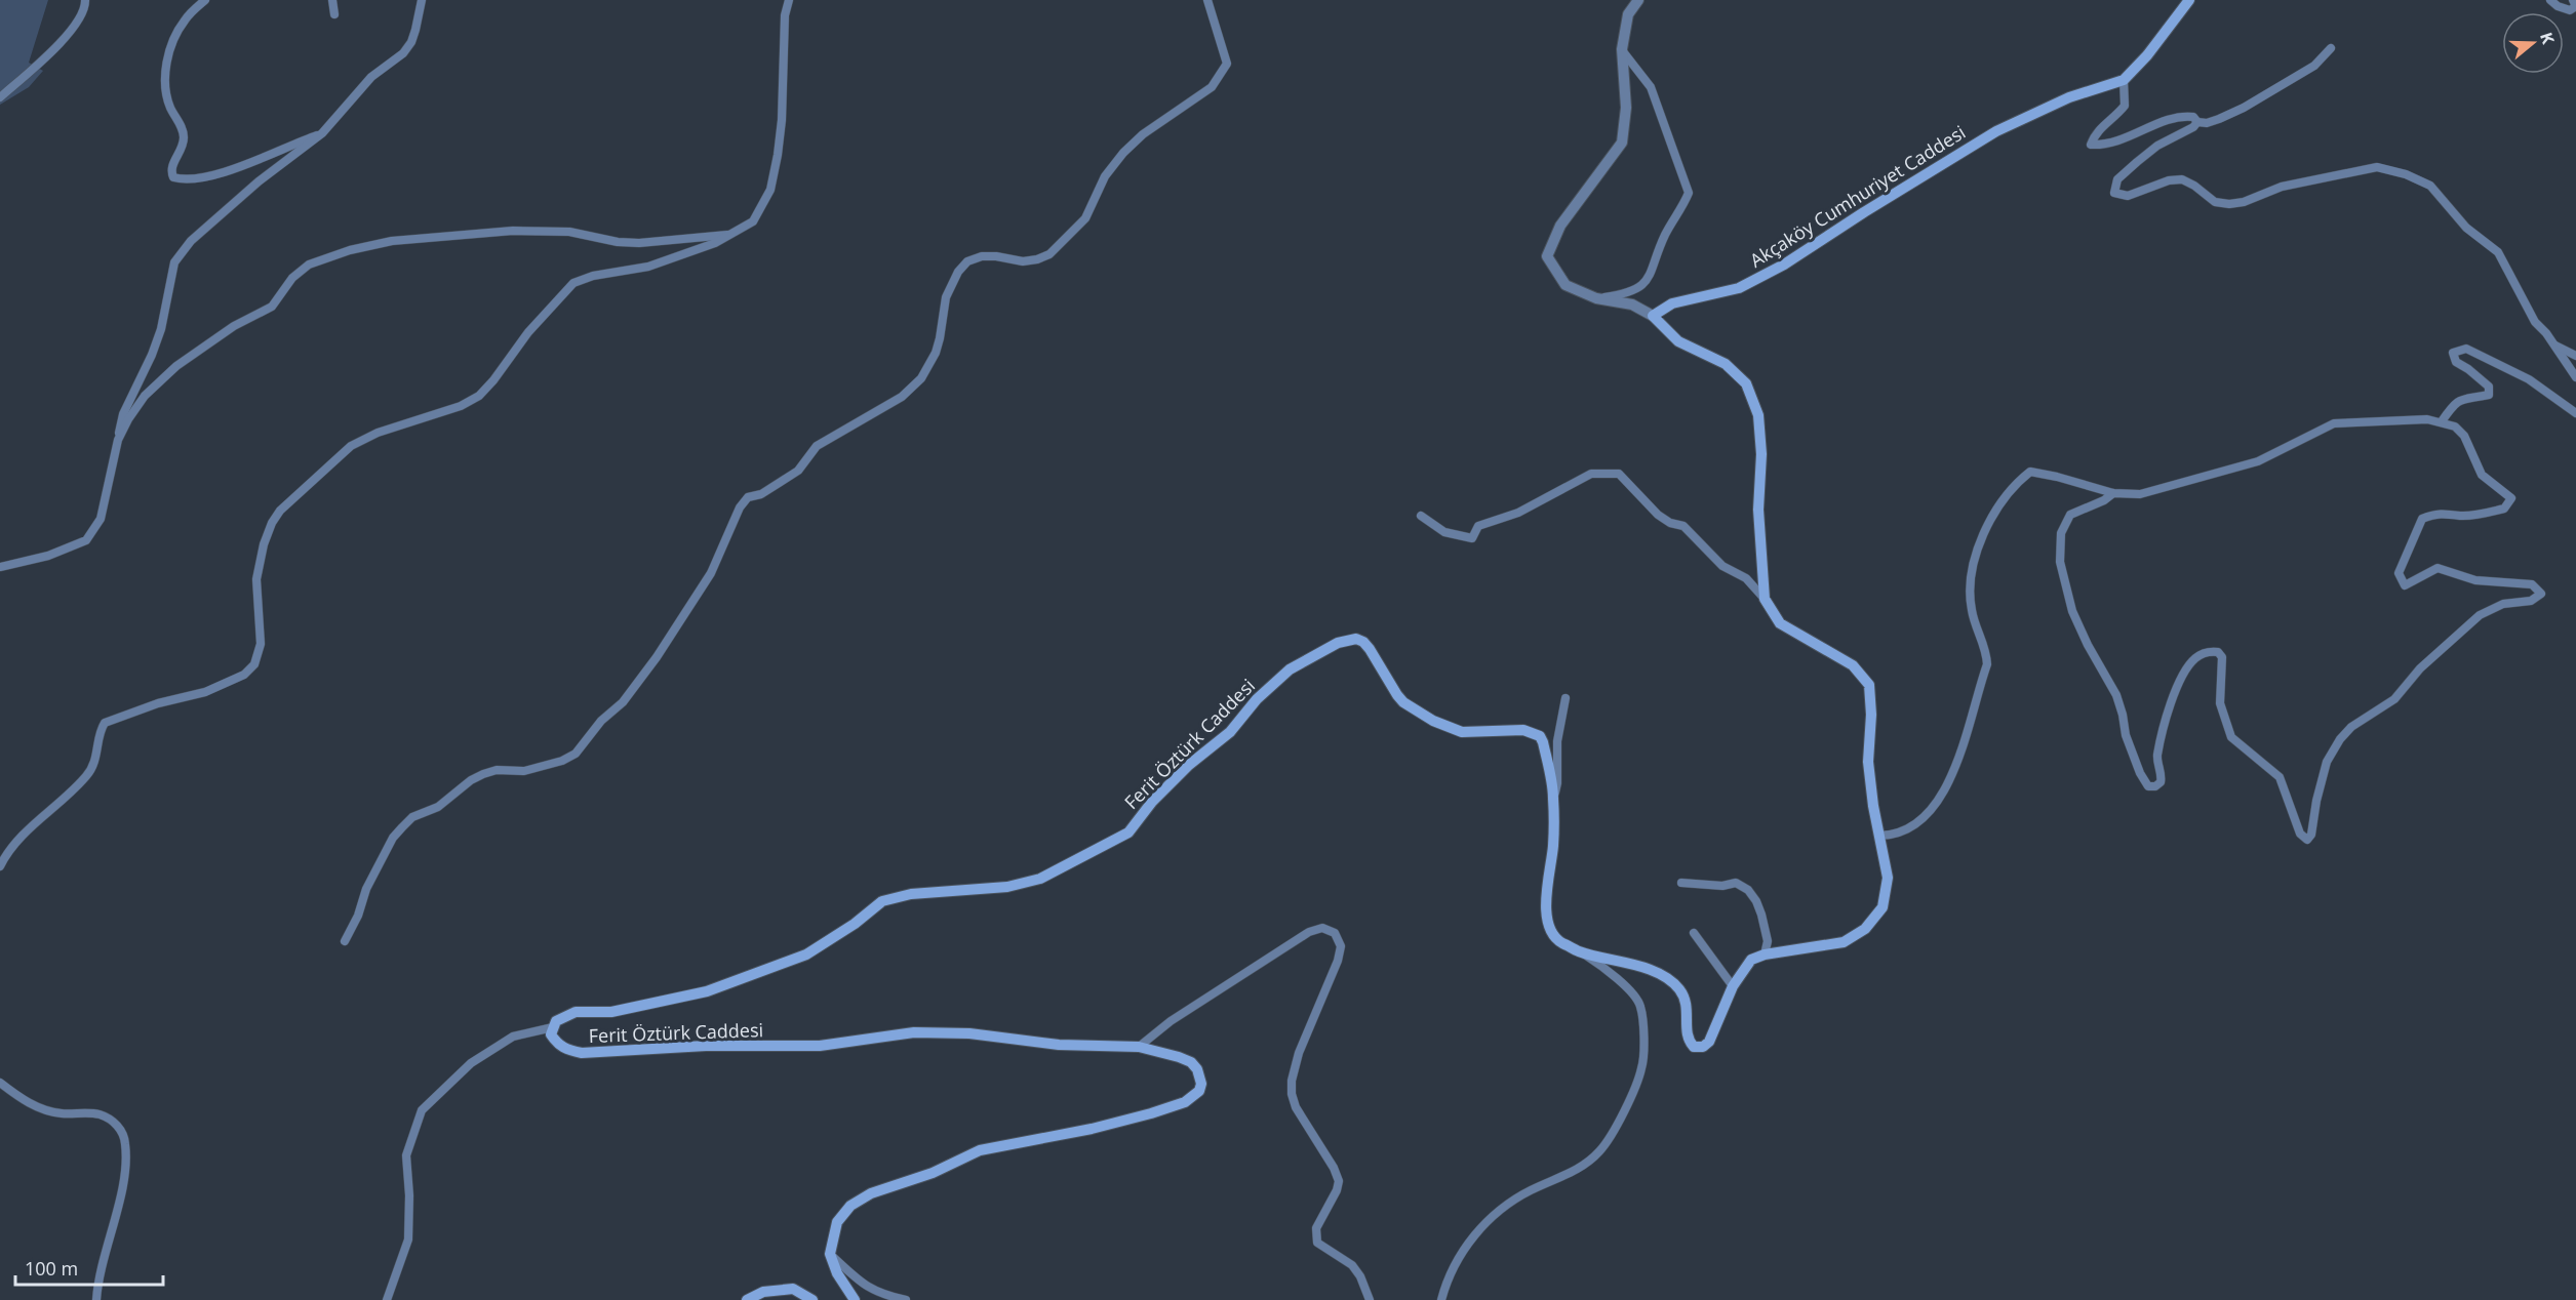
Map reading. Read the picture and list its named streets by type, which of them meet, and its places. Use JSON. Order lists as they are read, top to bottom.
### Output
{
  "streets": {
    "main road": ["Akçaköy Cumhuriyet Caddesi", "Ferit Öztürk Caddesi"]
  },
  "scale_bar": "100 m",
  "north": "right"
}
